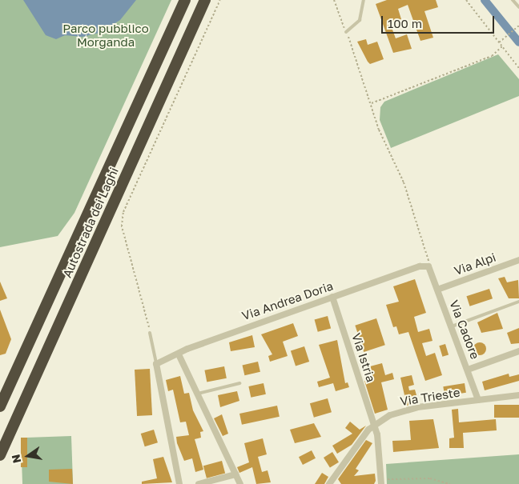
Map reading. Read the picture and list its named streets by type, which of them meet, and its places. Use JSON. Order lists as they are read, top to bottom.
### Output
{
  "streets": {
    "highway": ["Autostrada dei Laghi"],
    "street": [
      "Via Alpi",
      "Via Andrea Doria",
      "Via Cadore",
      "Via Istria",
      "Via Trieste"
    ]
  },
  "crossings": [
    ["Via Alpi", "Via Cadore"],
    ["Via Andrea Doria", "Via Cadore"],
    ["Via Andrea Doria", "Via Istria"],
    ["Via Cadore", "Via Trieste"],
    ["Via Istria", "Via Trieste"]
  ],
  "parks": ["Parco pubblico Morganda"],
  "scale_bar": "100 m",
  "north": "left"
}
